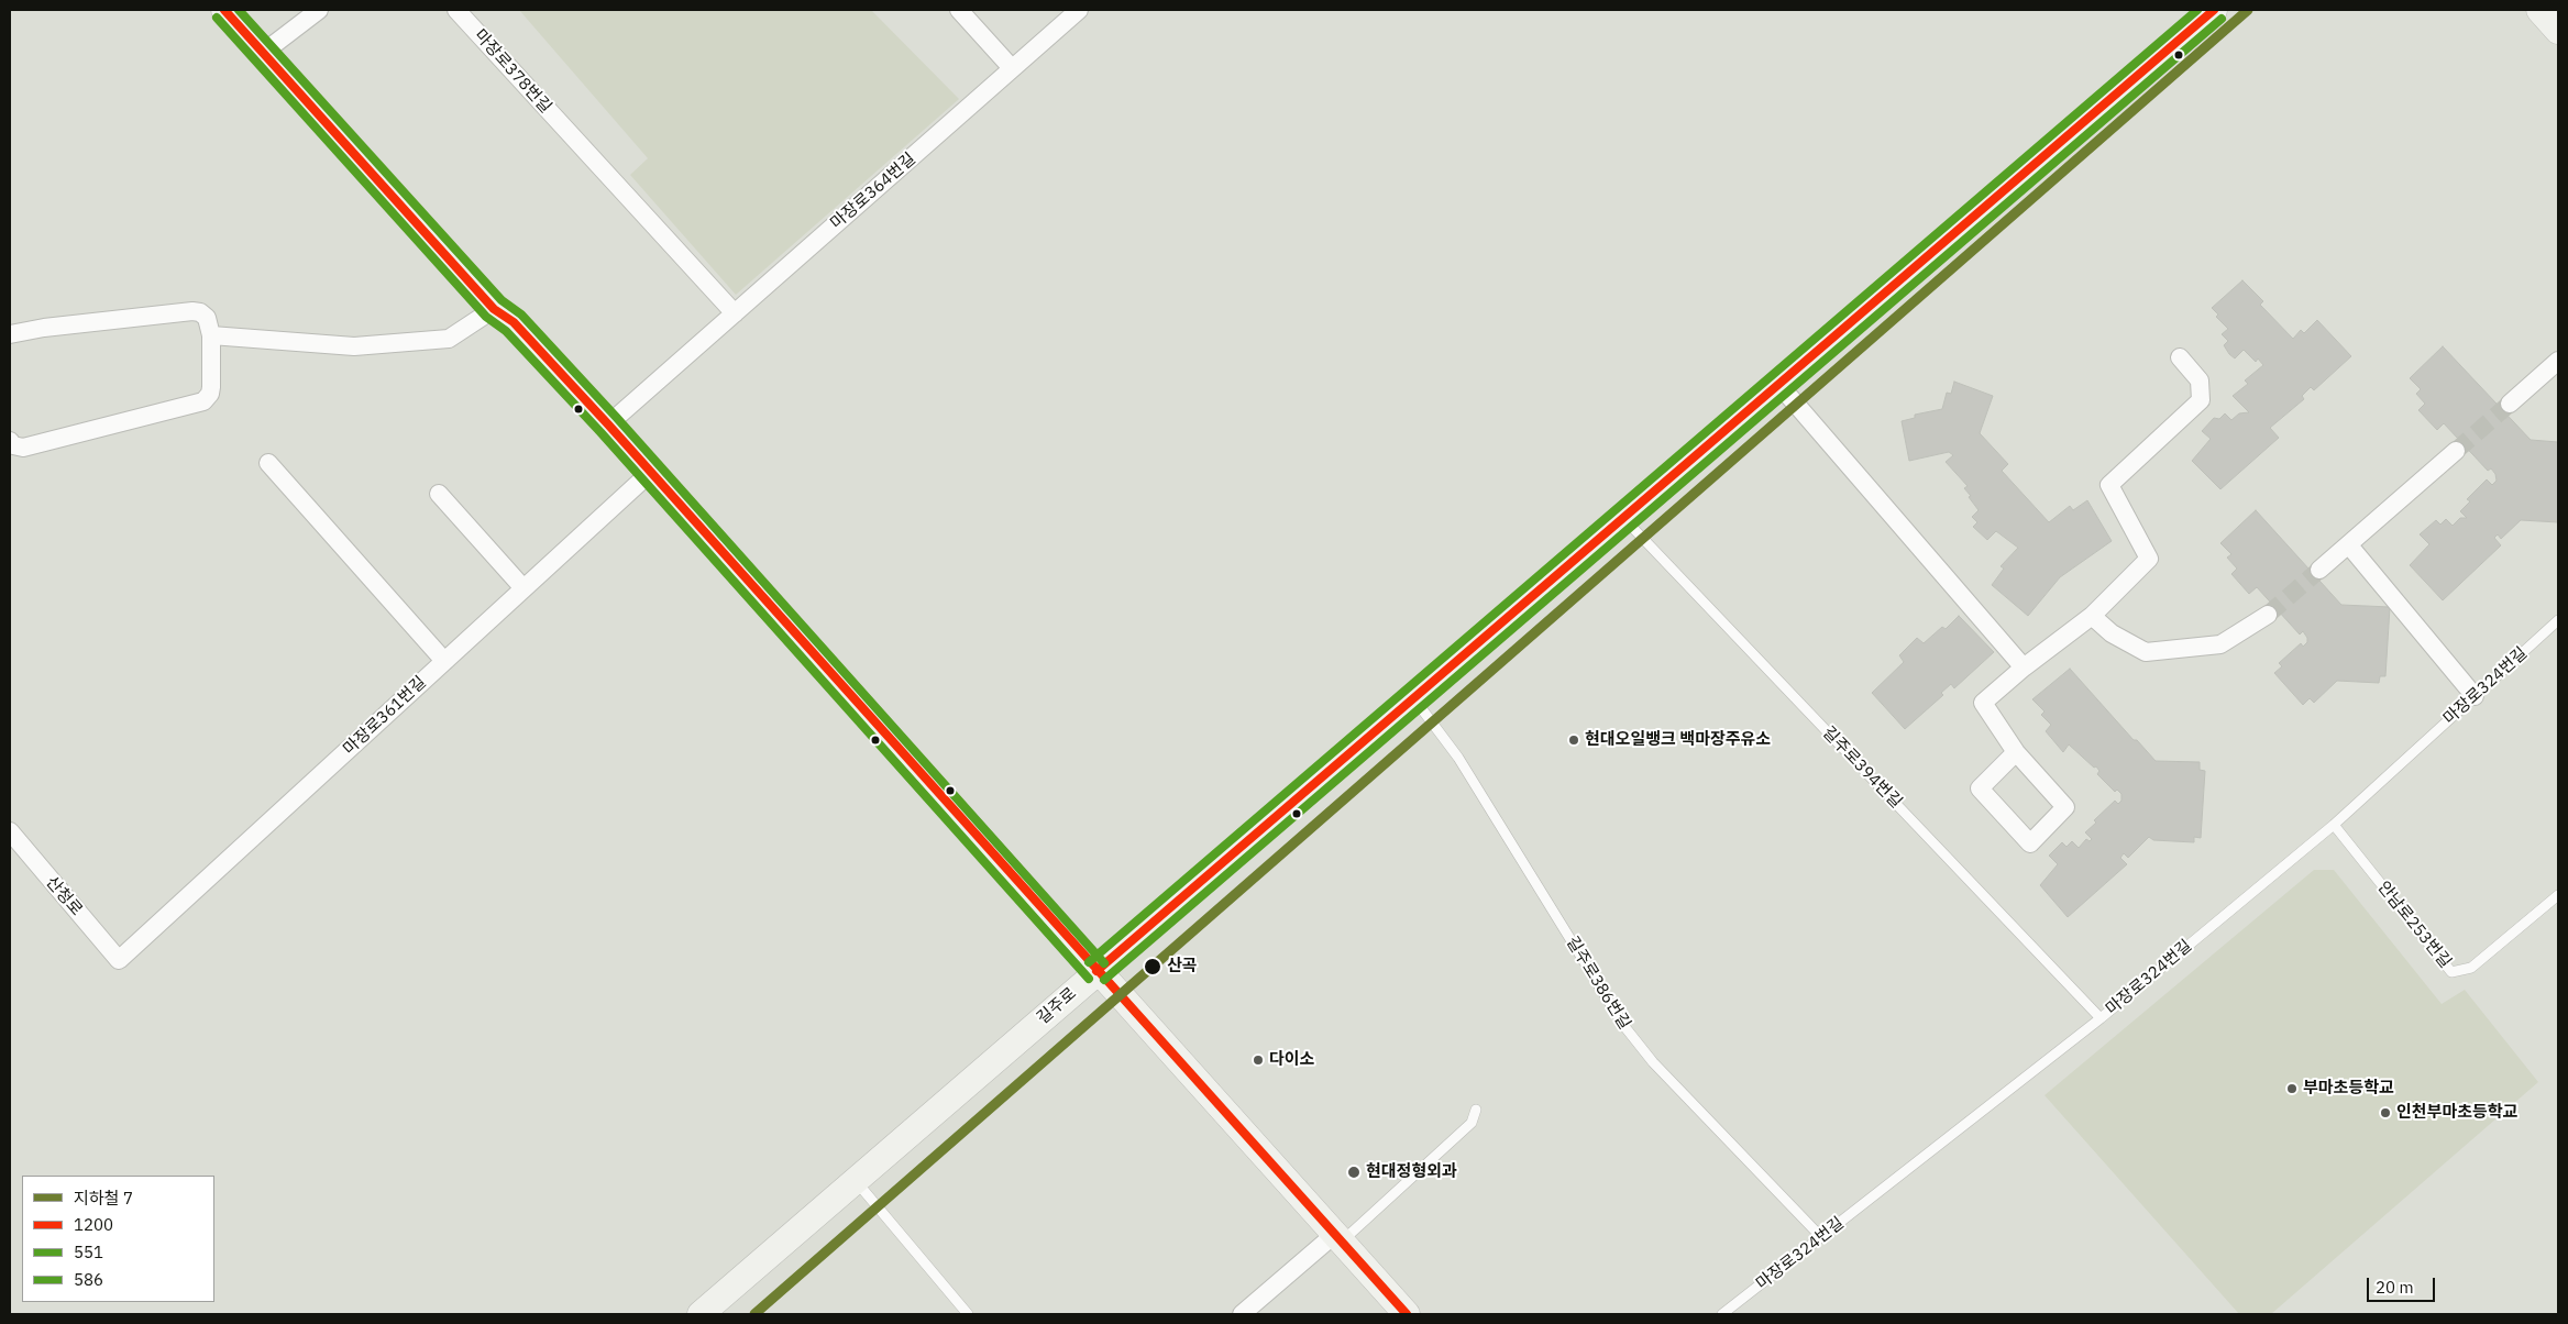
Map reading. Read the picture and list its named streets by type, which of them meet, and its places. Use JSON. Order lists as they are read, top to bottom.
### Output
{
  "streets": {
    "main road": ["길주로"],
    "street": [
      "마장로378번길",
      "마장로364번길",
      "마장로361번길",
      "산청로"
    ],
    "lane": [
      "마장로324번길",
      "길주로394번길",
      "안남로253번길",
      "길주로386번길"
    ]
  },
  "crossings": [
    ["마장로378번길", "마장로364번길"],
    ["마장로324번길", "길주로394번길"],
    ["마장로324번길", "안남로253번길"],
    ["마장로324번길", "길주로386번길"],
    ["마장로361번길", "산청로"],
    ["길주로394번길", "길주로"],
    ["길주로386번길", "길주로"]
  ],
  "places": [
    "현대오일뱅크 백마장주유소",
    "산곡",
    "다이소",
    "부마초등학교",
    "인천부마초등학교",
    "현대정형외과"
  ],
  "lines": [
    "metro line 7",
    "transit line 1200",
    "transit line 586",
    "transit line 551"
  ],
  "legend": [
    "지하철 7",
    "1200",
    "551",
    "586"
  ],
  "scale_bar": "20 m"
}
